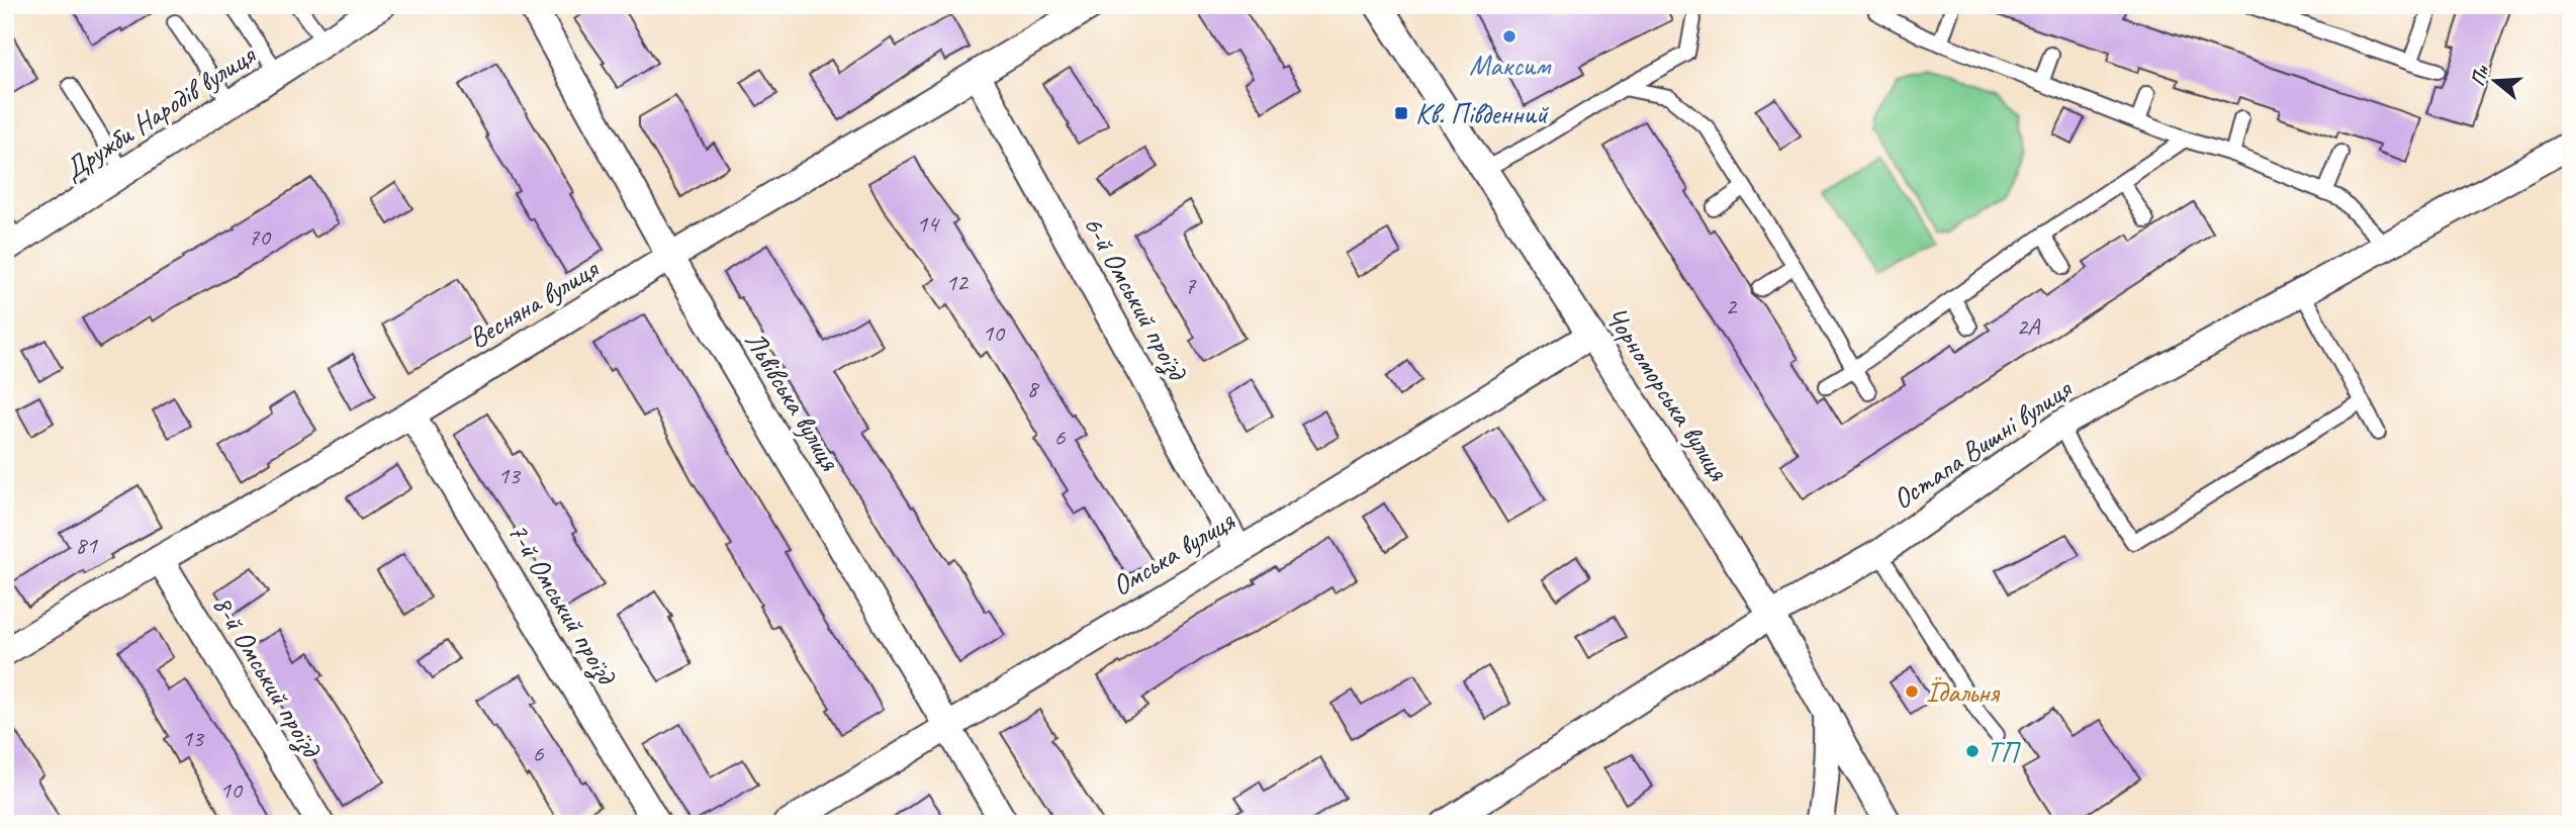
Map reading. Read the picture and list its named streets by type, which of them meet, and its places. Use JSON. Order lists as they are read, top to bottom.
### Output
{
  "streets": {
    "street": [
      "Дружби Народів вулиця",
      "6-й Омський проїзд",
      "Весняна вулиця",
      "Чорноморська вулиця",
      "Львівська вулиця",
      "Остапа Вишні вулиця",
      "Омська вулиця",
      "7-й Омський проїзд",
      "8-й Омський проїзд"
    ]
  },
  "crossings": [
    ["6-й Омський проїзд", "Весняна вулиця"],
    ["6-й Омський проїзд", "Омська вулиця"],
    ["Весняна вулиця", "Львівська вулиця"],
    ["Весняна вулиця", "7-й Омський проїзд"],
    ["Весняна вулиця", "8-й Омський проїзд"],
    ["Чорноморська вулиця", "Остапа Вишні вулиця"],
    ["Чорноморська вулиця", "Омська вулиця"],
    ["Львівська вулиця", "Омська вулиця"]
  ],
  "places": {
    "other": ["Максим", "Їдальня", "ТП"],
    "transit": ["Кв. Південний"]
  },
  "house_numbers": [
    "14",
    "70",
    "12",
    "7",
    "2",
    "2А",
    "10",
    "8",
    "6",
    "13",
    "81",
    "13",
    "6",
    "10"
  ],
  "north": "left"
}
